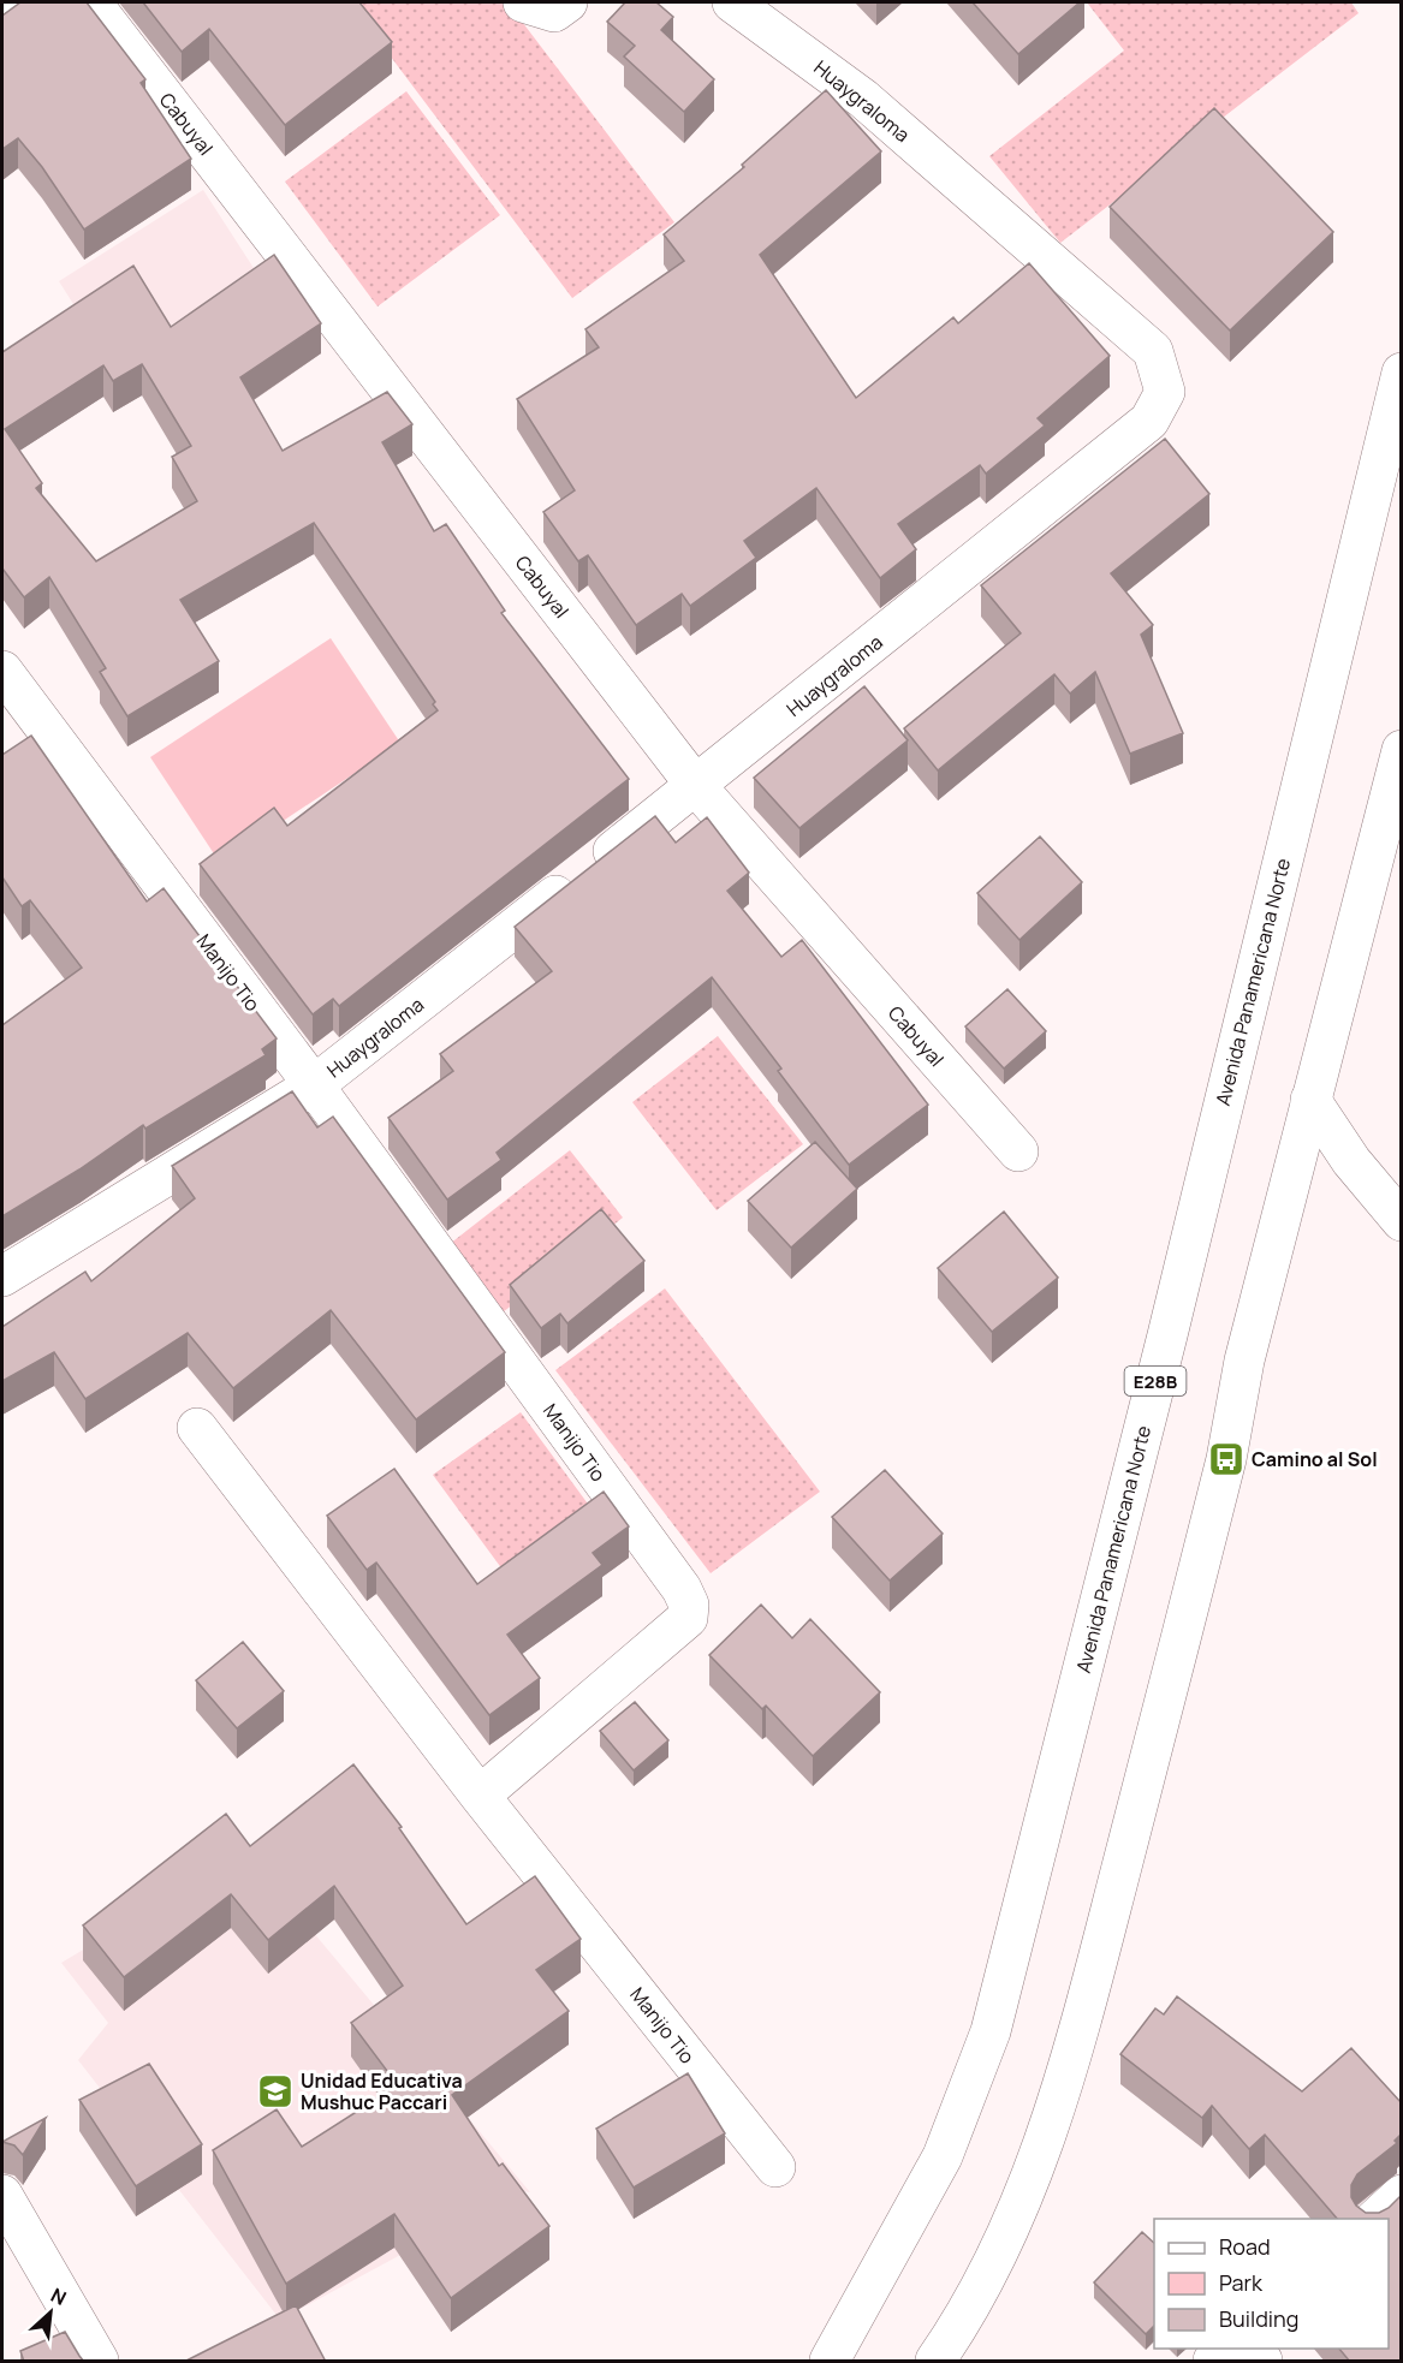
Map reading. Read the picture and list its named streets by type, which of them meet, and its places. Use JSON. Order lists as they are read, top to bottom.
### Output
{
  "streets": {
    "main road": [
      "Huaygraloma",
      "Cabuyal",
      "Manijo Tio",
      "Avenida Panamericana Norte",
      "E28B"
    ]
  },
  "crossings": [
    ["Huaygraloma", "Cabuyal"],
    ["Huaygraloma", "Manijo Tio"]
  ],
  "places": {
    "bus stop": ["Camino al Sol"],
    "school or university": ["Unidad Educativa Mushuc Paccari"]
  },
  "legend": ["Road", "Park", "Building"],
  "north": "top right"
}
